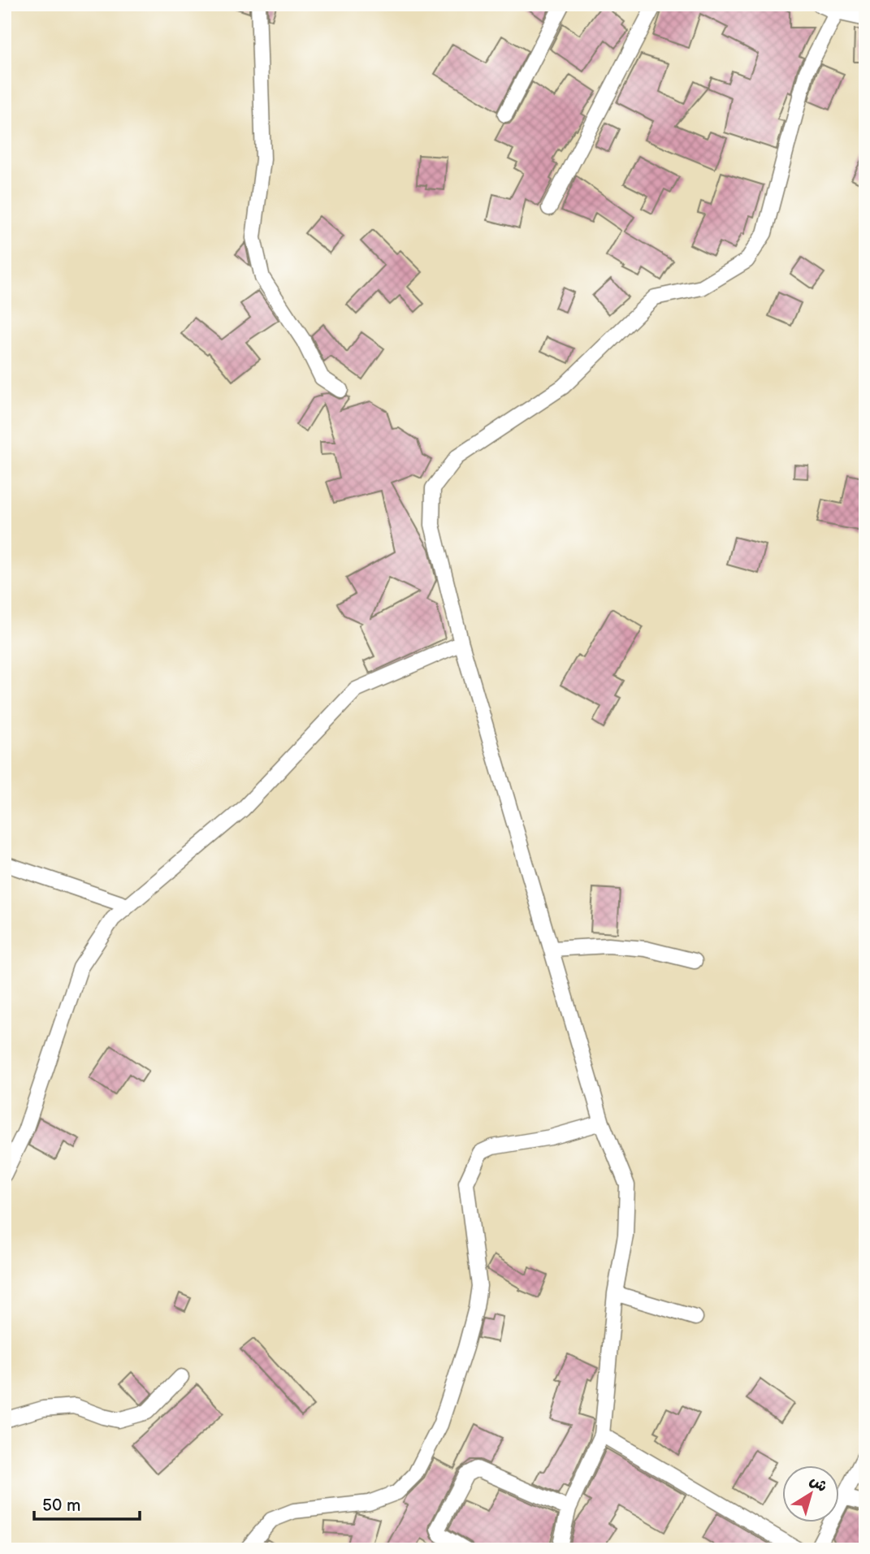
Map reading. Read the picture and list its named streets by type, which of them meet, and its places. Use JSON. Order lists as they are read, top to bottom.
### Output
{
  "scale_bar": "50 m",
  "north": "top right"
}
